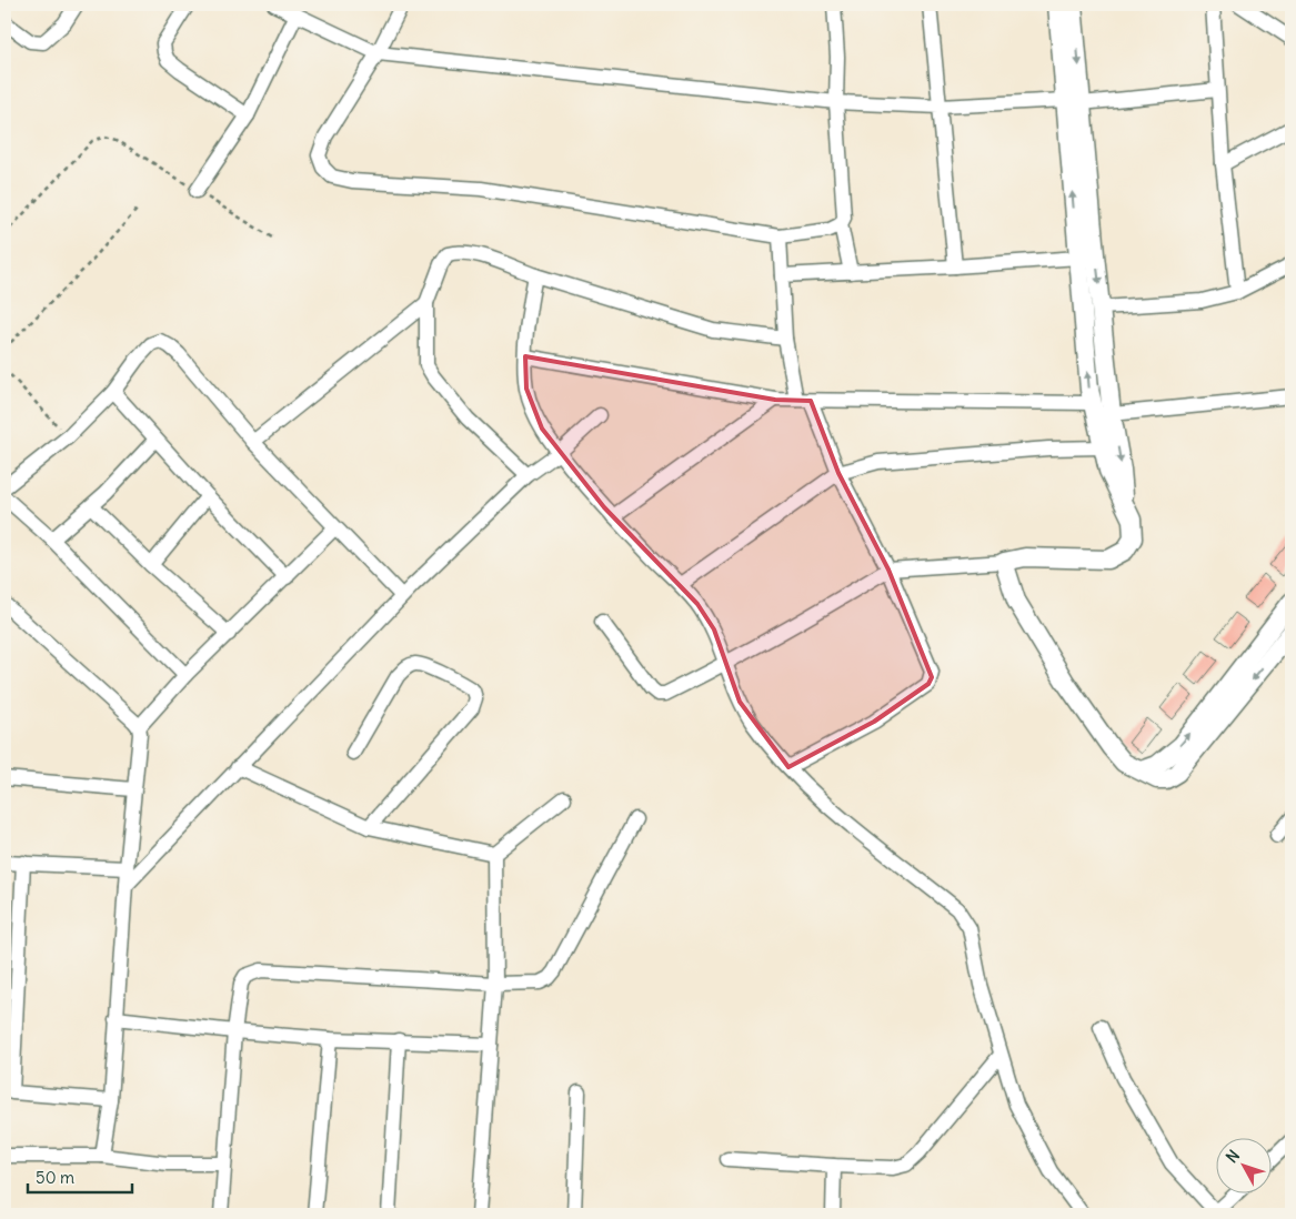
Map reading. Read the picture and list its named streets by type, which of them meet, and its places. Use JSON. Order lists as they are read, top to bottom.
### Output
{
  "scale_bar": "50 m",
  "north": "top left"
}
